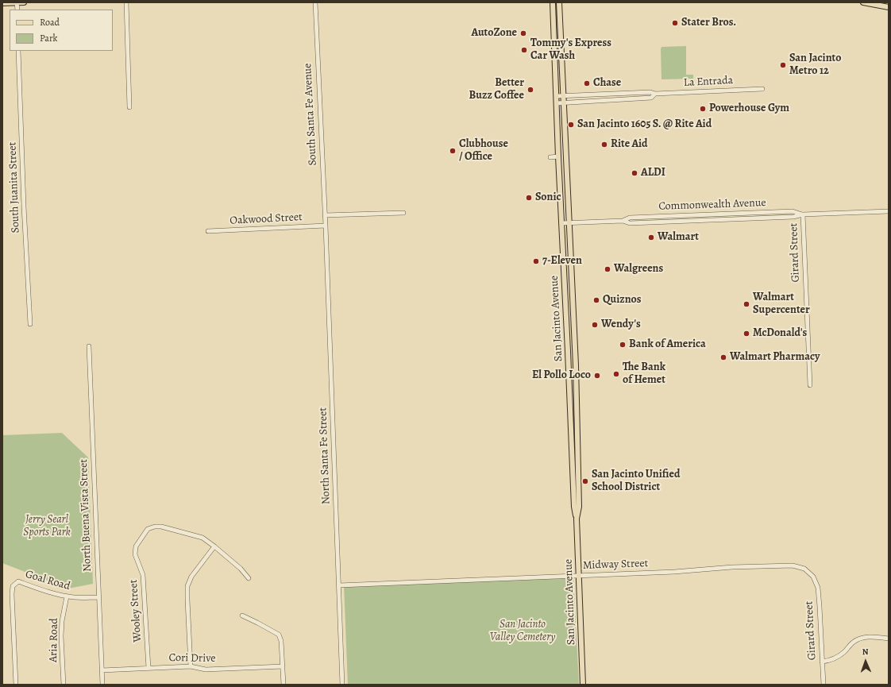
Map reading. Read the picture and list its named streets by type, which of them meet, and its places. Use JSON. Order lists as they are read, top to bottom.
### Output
{
  "streets": {
    "main road": ["San Jacinto Avenue"],
    "street": [
      "La Entrada",
      "South Santa Fe Avenue",
      "South Juanita Street",
      "Commonwealth Avenue",
      "Oakwood Street",
      "Girard Street",
      "North Santa Fe Street",
      "North Buena Vista Street",
      "Midway Street",
      "Goal Road",
      "Wooley Street",
      "Aria Road",
      "Cori Drive"
    ]
  },
  "crossings": [
    ["La Entrada", "San Jacinto Avenue"],
    ["South Santa Fe Avenue", "Oakwood Street"],
    ["South Santa Fe Avenue", "North Santa Fe Street"],
    ["Commonwealth Avenue", "Girard Street"],
    ["Commonwealth Avenue", "San Jacinto Avenue"],
    ["Oakwood Street", "North Santa Fe Street"],
    ["Girard Street", "Midway Street"],
    ["San Jacinto Avenue", "Midway Street"],
    ["North Santa Fe Street", "Midway Street"],
    ["North Buena Vista Street", "Goal Road"],
    ["North Buena Vista Street", "Cori Drive"],
    ["Goal Road", "Aria Road"],
    ["Wooley Street", "Cori Drive"]
  ],
  "parks": ["Jerry Searl Sports Park", "San Jacinto Valley Cemetery"],
  "places": [
    "Stater Bros.",
    "AutoZone",
    "Tommy's Express Car Wash",
    "San Jacinto Metro 12",
    "Chase",
    "Better Buzz Coffee",
    "Powerhouse Gym",
    "San Jacinto 1605 S. @ Rite Aid",
    "Rite Aid",
    "Clubhouse / Office",
    "ALDI",
    "Sonic",
    "Walmart",
    "7-Eleven",
    "Walgreens",
    "Quiznos",
    "Walmart Supercenter",
    "Wendy's",
    "McDonald's",
    "Bank of America",
    "Walmart Pharmacy",
    "The Bank of Hemet",
    "El Pollo Loco",
    "San Jacinto Unified School District"
  ],
  "legend": ["Road", "Park"],
  "north": "top"
}
